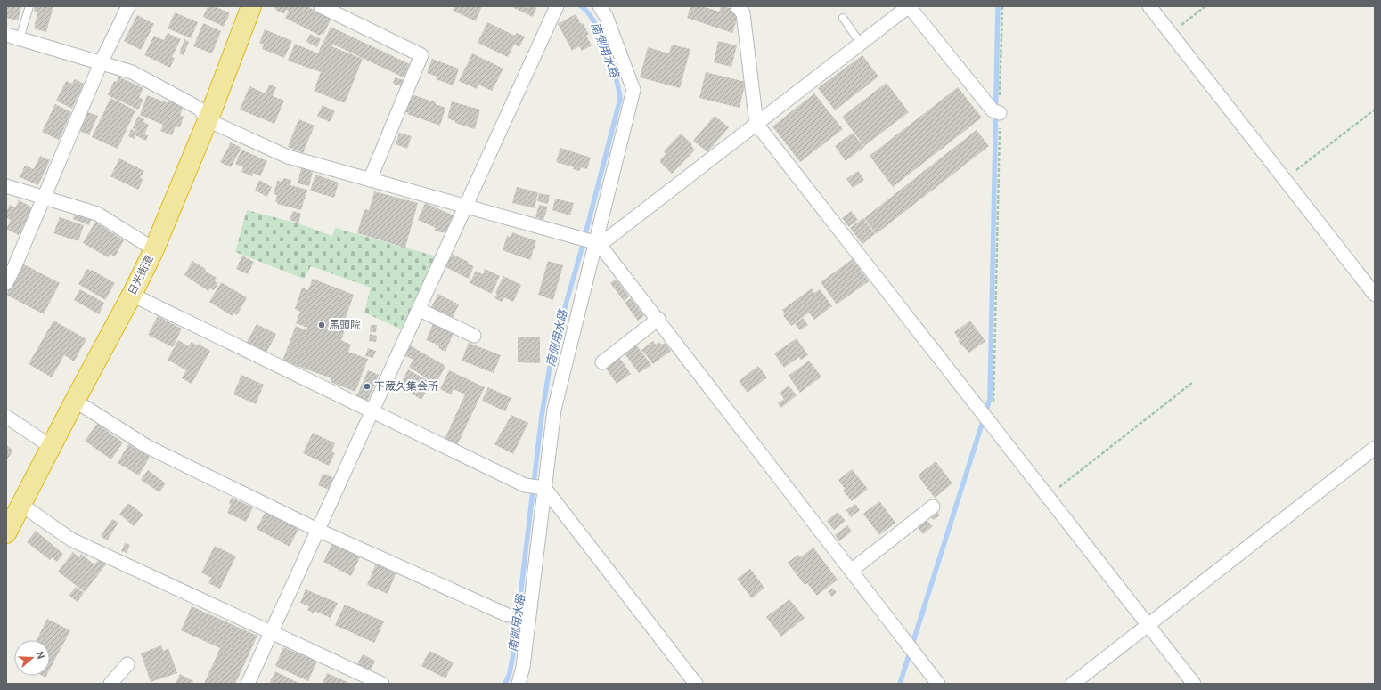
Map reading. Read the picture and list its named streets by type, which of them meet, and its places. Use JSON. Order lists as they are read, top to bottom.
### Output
{
  "streets": {
    "highway": ["日光街道"]
  },
  "water": ["南側用水路"],
  "places": ["馬頭院", "下蔵久集会所"],
  "north": "right"
}
